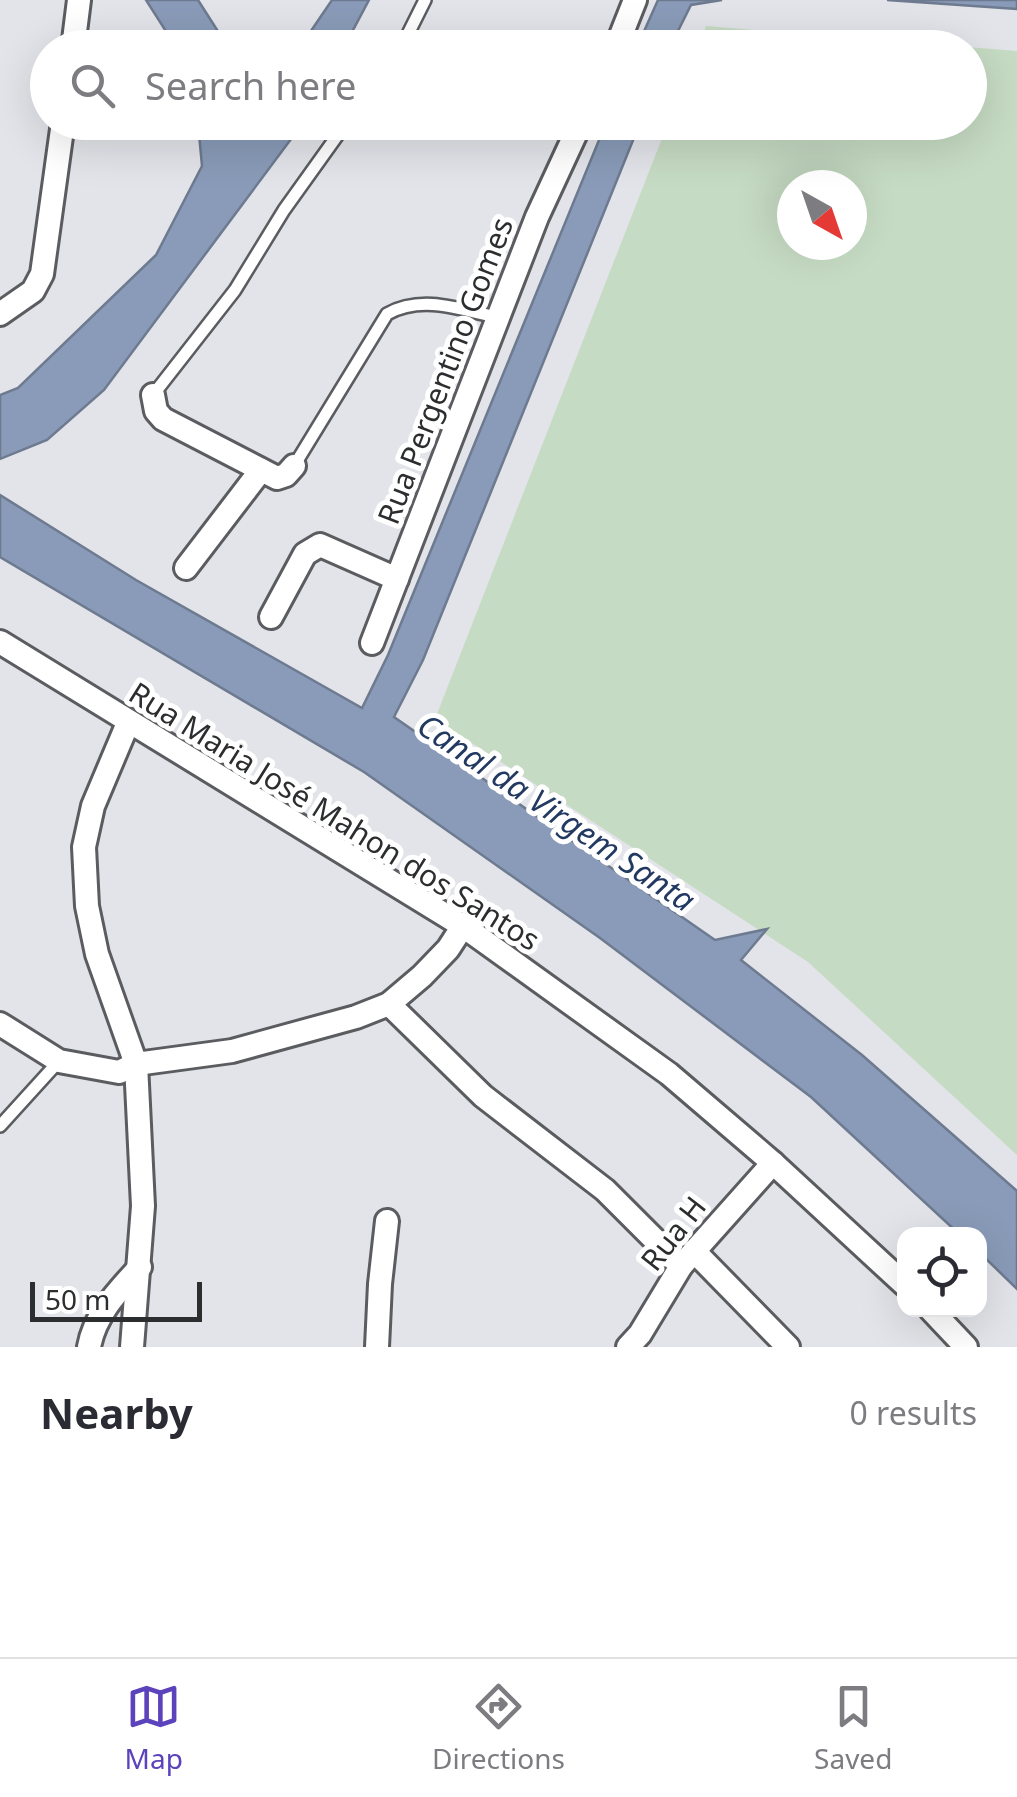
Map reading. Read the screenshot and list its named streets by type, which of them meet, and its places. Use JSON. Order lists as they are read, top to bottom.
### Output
{
  "streets": {
    "street": ["Rua Pergentino Gomes", "Rua Maria José Mahon dos Santos", "Rua H"]
  },
  "crossings": [
    ["Rua Maria José Mahon dos Santos", "Rua H"]
  ],
  "water": ["Canal da Virgem Santa"],
  "scale_bar": "50 m",
  "north": "bottom right",
  "page": {
    "search": "Search here",
    "scale": "50 m",
    "heading": ["Nearby", "0 results"],
    "nav": ["Map", "Directions", "Saved"]
  }
}
